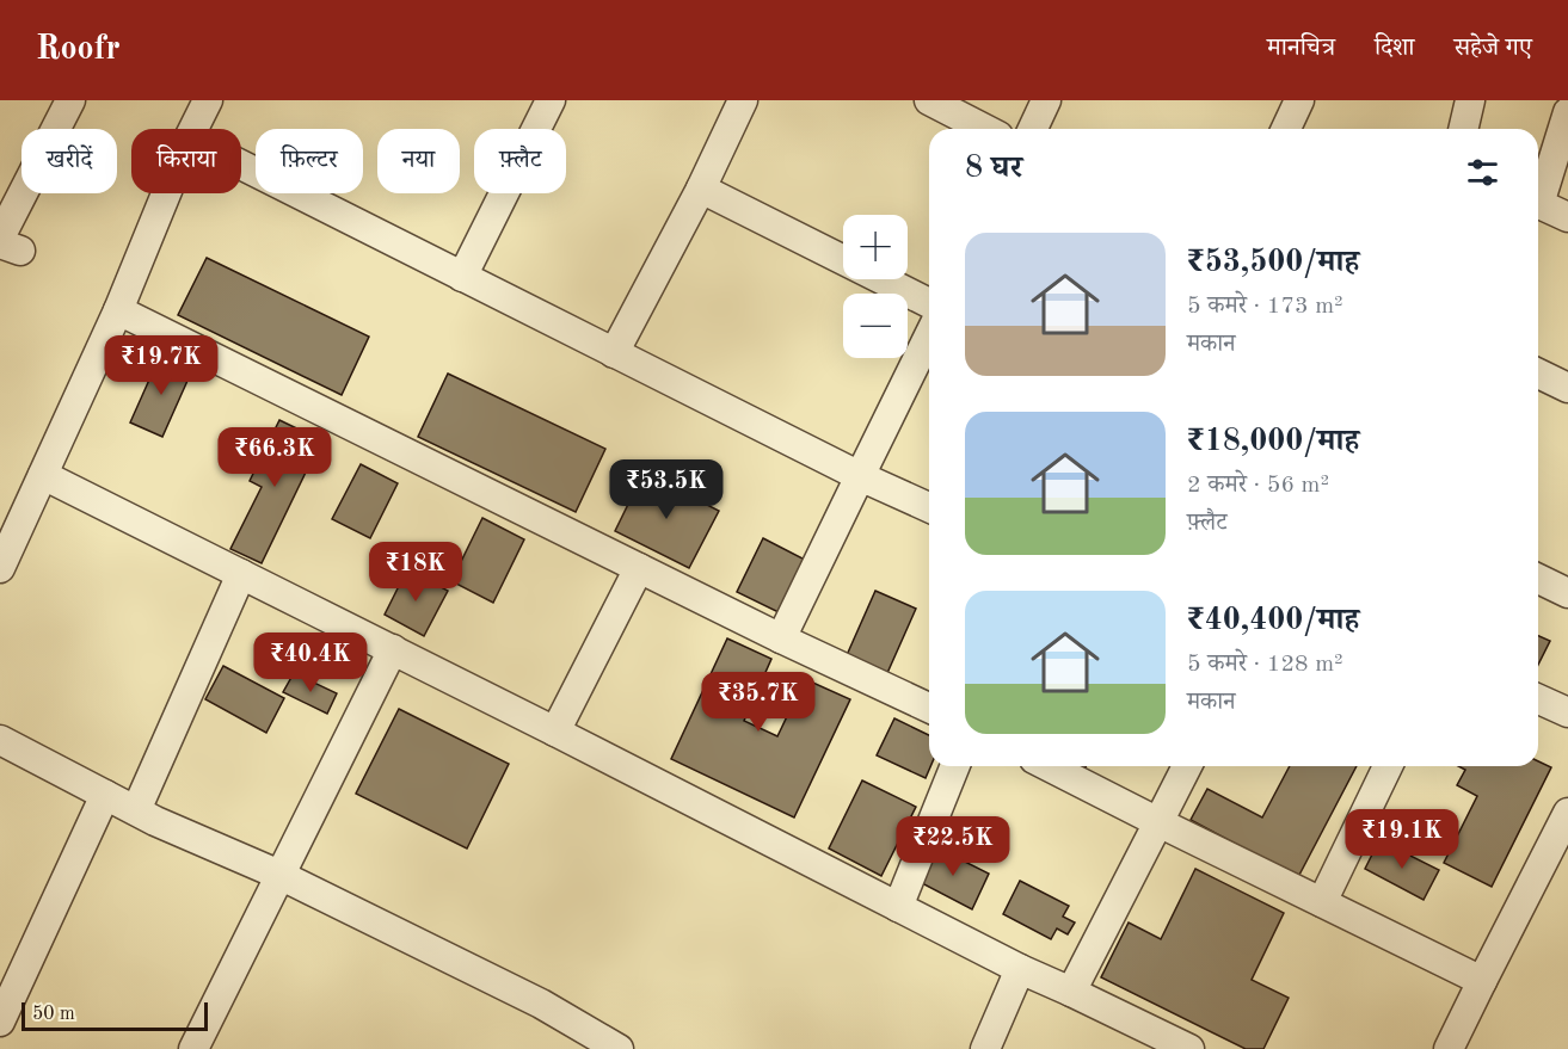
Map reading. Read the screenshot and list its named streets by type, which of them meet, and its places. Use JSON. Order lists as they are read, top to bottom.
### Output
{
  "scale_bar": "50 m",
  "page": {
    "header": "Roofr",
    "nav": ["मानचित्र", "दिशा", "सहेजे गए"],
    "chip": [
      "खरीदें",
      "किराया",
      "फ़िल्टर",
      "नया",
      "फ़्लैट"
    ],
    "heading": "8 घर",
    "map_buttons": ["+", "−"],
    "list": [
      {
        "name": "₹53,500/माह",
        "note": "5 कमरे · 173 m² · मकान"
      },
      {
        "name": "₹18,000/माह",
        "note": "2 कमरे · 56 m² · फ़्लैट"
      },
      {
        "name": "₹40,400/माह",
        "note": "5 कमरे · 128 m² · मकान"
      }
    ],
    "price": [
      "₹19.7K",
      "₹66.3K",
      "₹53.5K",
      "₹18K",
      "₹40.4K",
      "₹35.7K",
      "₹19.1K",
      "₹22.5K"
    ],
    "scale": "50 m"
  }
}
